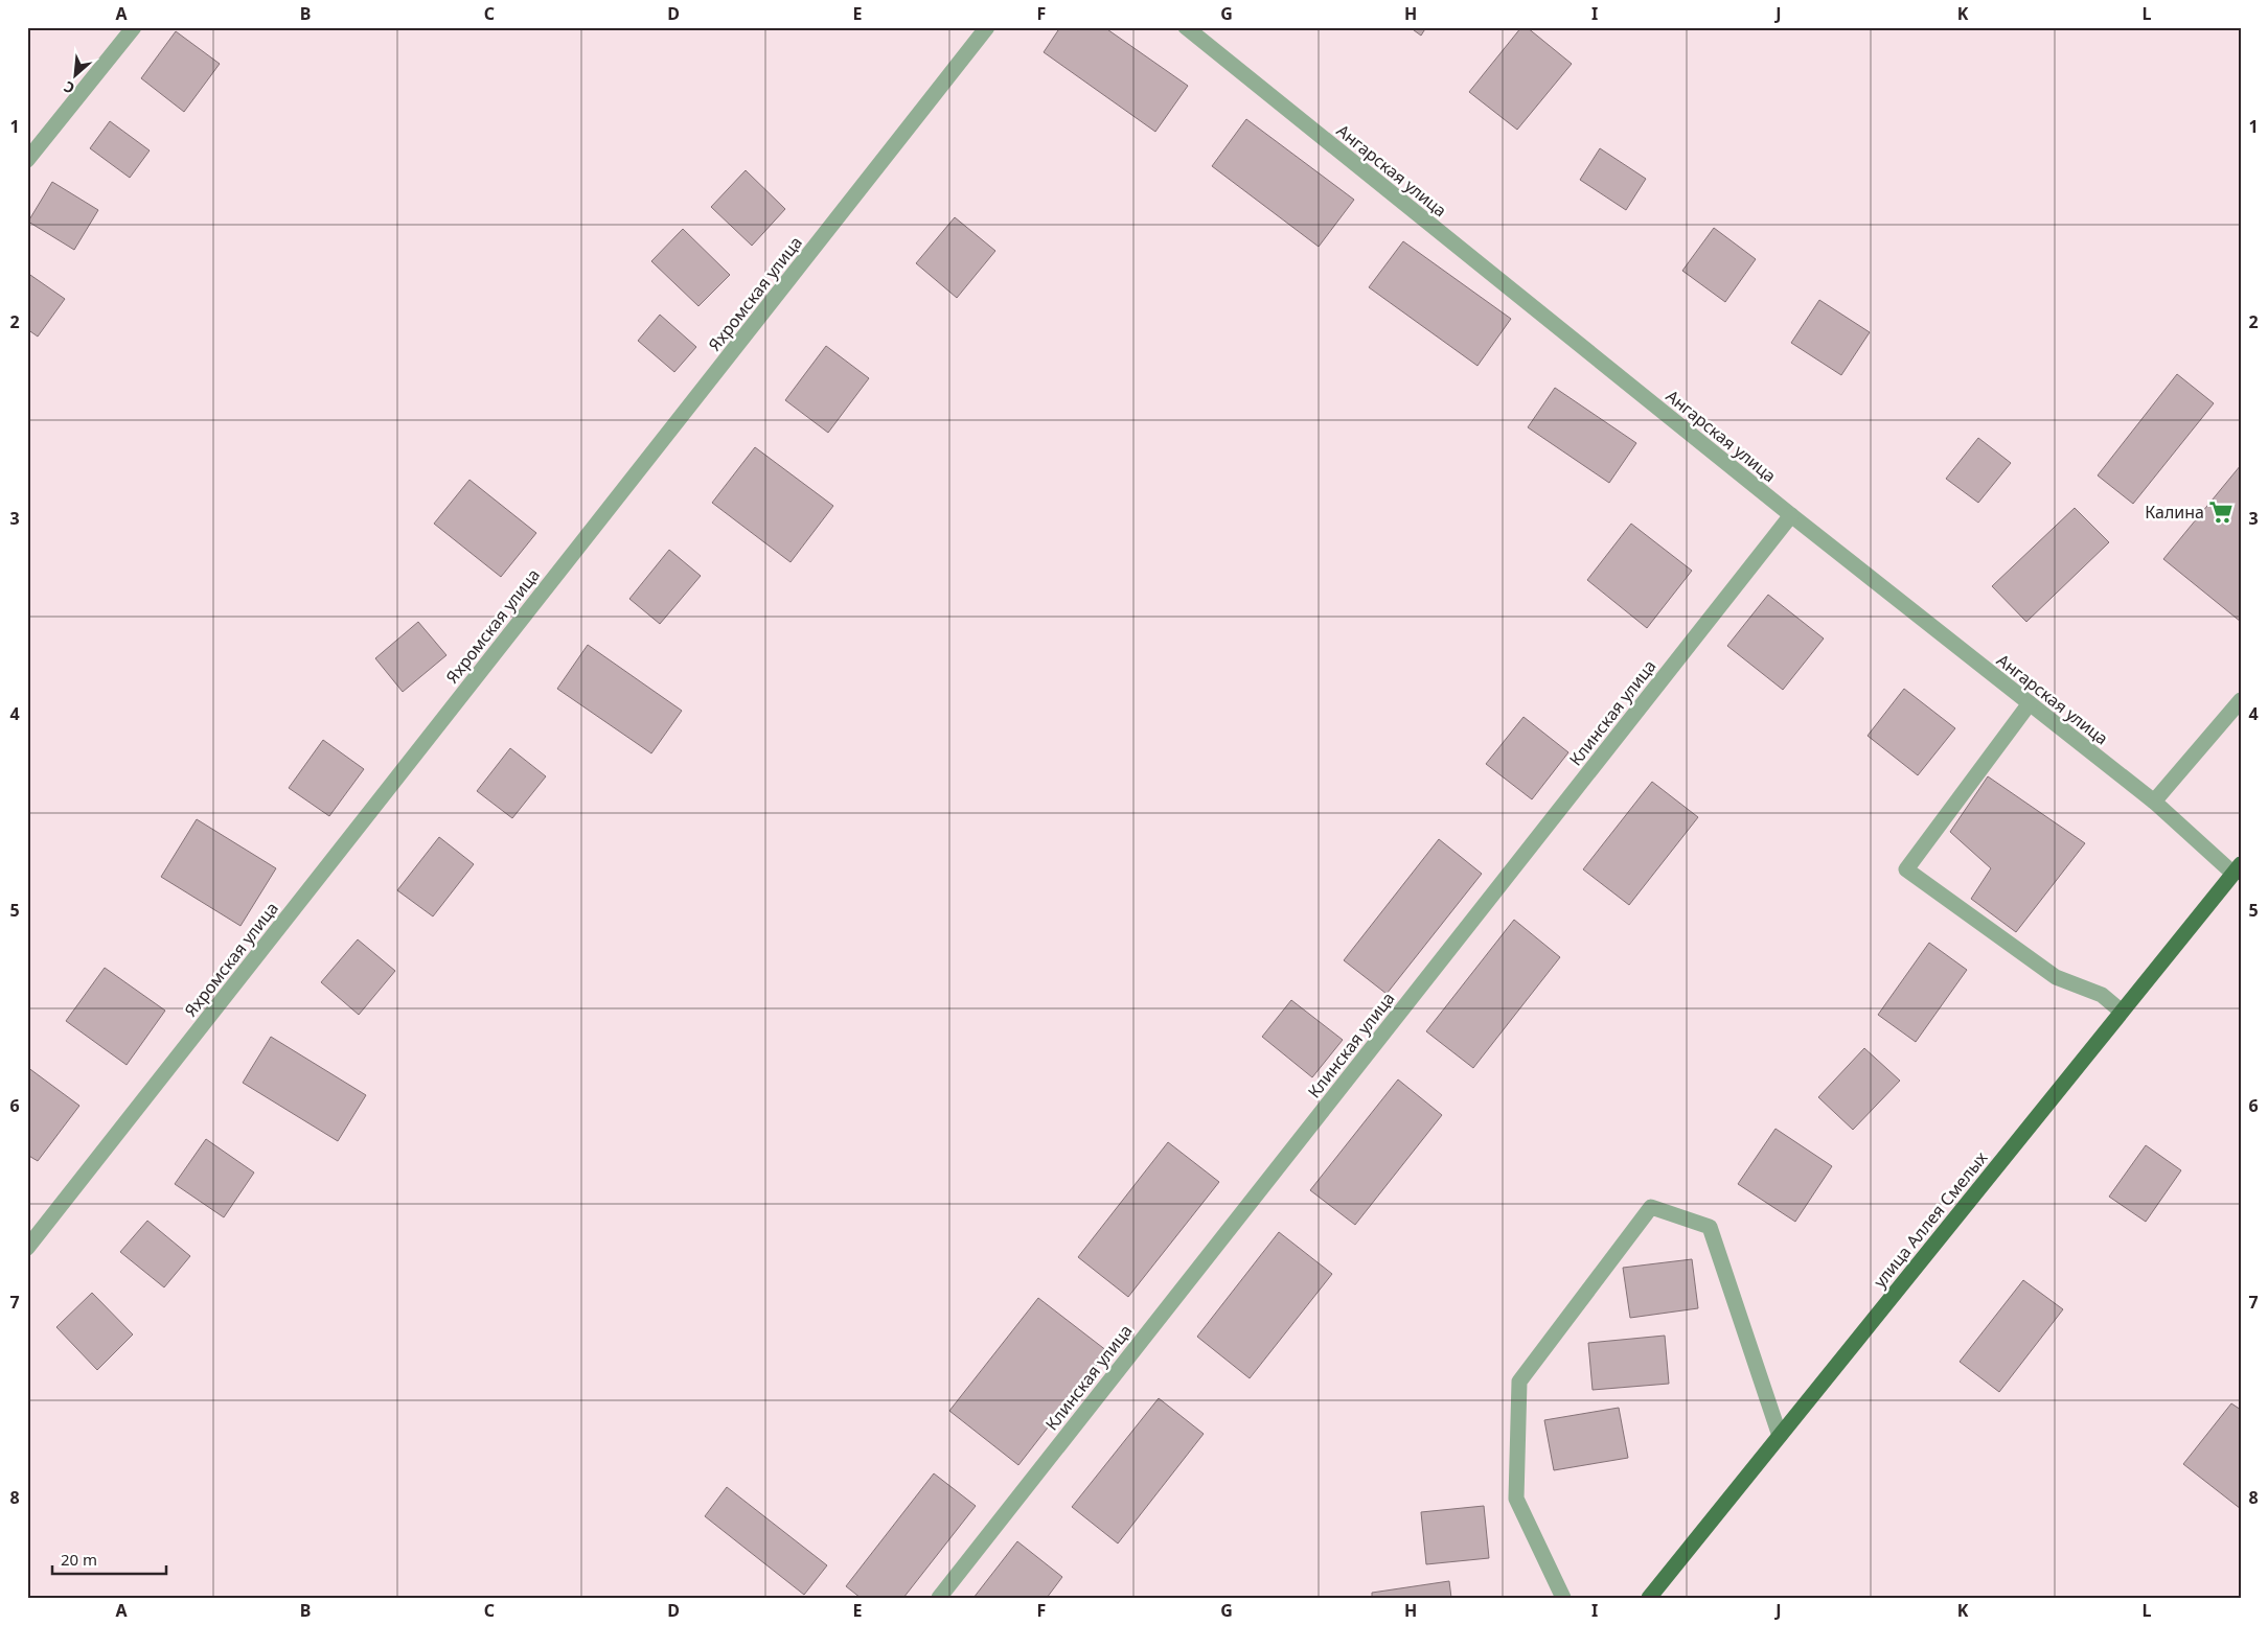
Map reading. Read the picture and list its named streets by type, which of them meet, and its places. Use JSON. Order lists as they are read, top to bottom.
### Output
{
  "streets": {
    "main road": ["улица Аллея Смелых"],
    "street": ["Ангарская улица", "Яхромская улица", "Клинская улица"]
  },
  "crossings": [
    ["Ангарская улица", "Клинская улица"],
    ["Ангарская улица", "улица Аллея Смелых"]
  ],
  "places": {
    "supermarket": ["Калина"]
  },
  "scale_bar": "20 m",
  "north": "bottom left",
  "grid": {
    "columns": [
      "A",
      "B",
      "C",
      "D",
      "E",
      "F",
      "G",
      "H",
      "I",
      "J",
      "K",
      "L"
    ],
    "rows": [
      "1",
      "2",
      "3",
      "4",
      "5",
      "6",
      "7",
      "8"
    ]
  }
}
